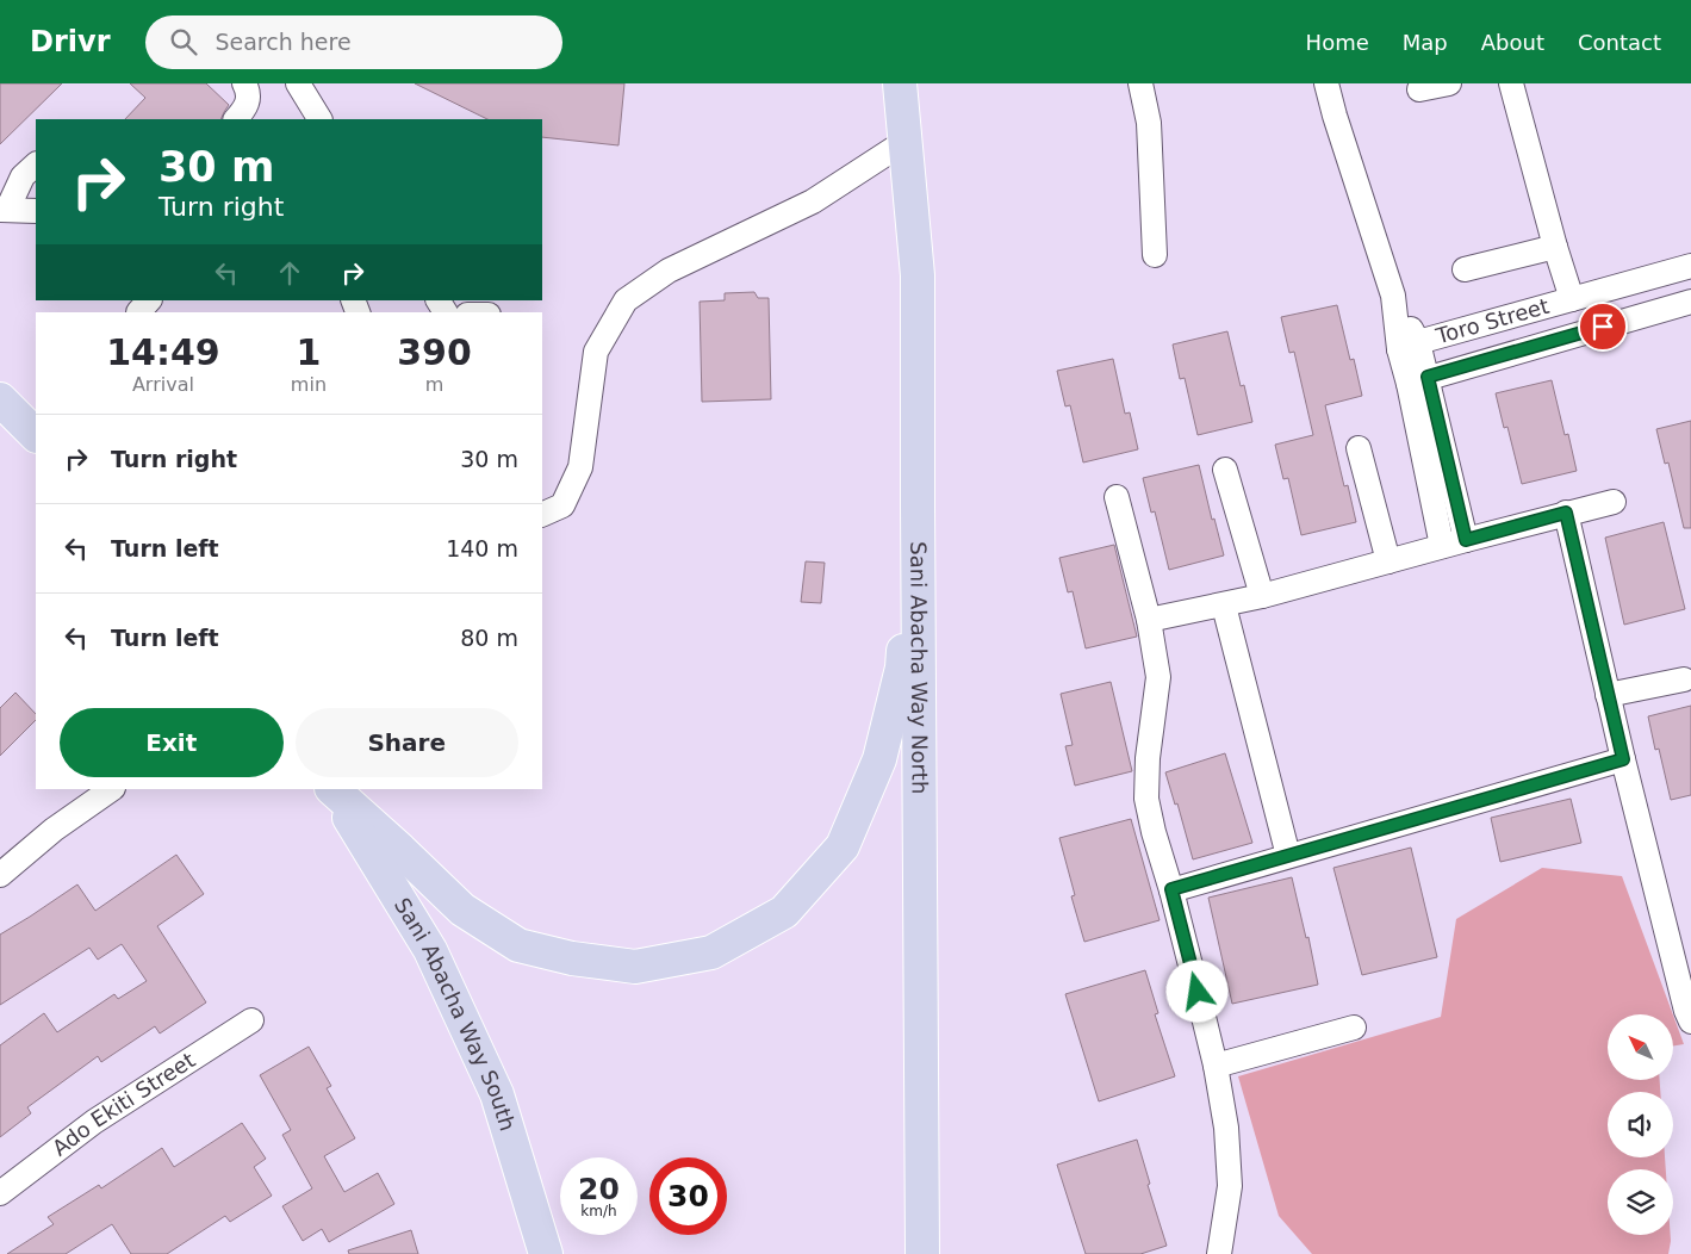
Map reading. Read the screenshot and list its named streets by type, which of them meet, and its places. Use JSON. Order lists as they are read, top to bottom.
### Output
{
  "streets": {
    "highway": ["Sani Abacha Way North", "Sani Abacha Way South"],
    "street": ["Toro Street", "Ado Ekiti Street"]
  },
  "north": "top left",
  "page": {
    "header": "Drivr",
    "search": "Search here",
    "nav": [
      "Home",
      "Map",
      "About",
      "Contact"
    ],
    "turn": ["30 m", "Turn right"],
    "eta": [
      "14:49",
      "Arrival",
      "1",
      "min",
      "390",
      "m"
    ],
    "list": [
      {
        "name": "Turn right",
        "value": "30 m"
      },
      {
        "name": "Turn left",
        "value": "140 m"
      },
      {
        "name": "Turn left",
        "value": "80 m"
      }
    ],
    "buttons": ["Exit", "Share"],
    "speed": "20 km/h",
    "limit": "30"
  }
}
